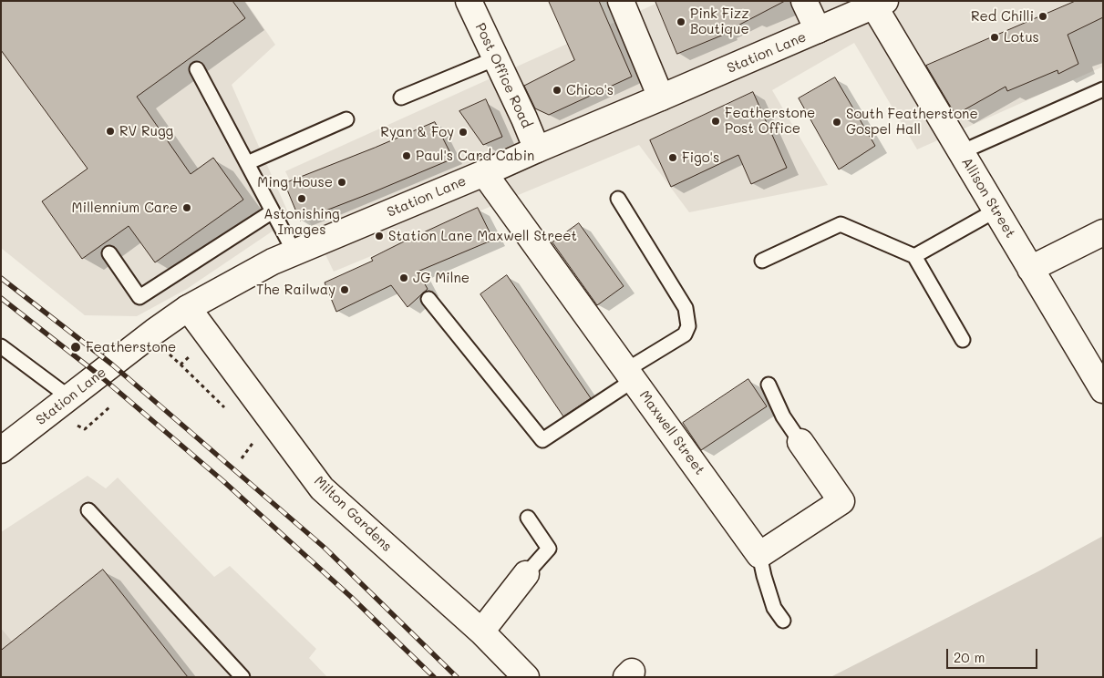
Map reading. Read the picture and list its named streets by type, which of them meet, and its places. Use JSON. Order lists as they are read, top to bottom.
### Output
{
  "streets": {
    "street": [
      "Station Lane",
      "Post Office Road",
      "Allison Street",
      "Maxwell Street",
      "Milton Gardens"
    ]
  },
  "crossings": [
    ["Station Lane", "Post Office Road"],
    ["Station Lane", "Allison Street"],
    ["Station Lane", "Maxwell Street"],
    ["Station Lane", "Milton Gardens"]
  ],
  "places": [
    "Red Chilli",
    "Pink Fizz Boutique",
    "Lotus",
    "Chico's",
    "Featherstone Post Office",
    "South Featherstone Gospel Hall",
    "RV Rugg",
    "Ryan & Foy",
    "Paul's Card Cabin",
    "Figo's",
    "Ming House",
    "Astonishing Images",
    "Millennium Care",
    "Station Lane Maxwell Street",
    "JG Milne",
    "The Railway",
    "Featherstone"
  ],
  "scale_bar": "20 m"
}
